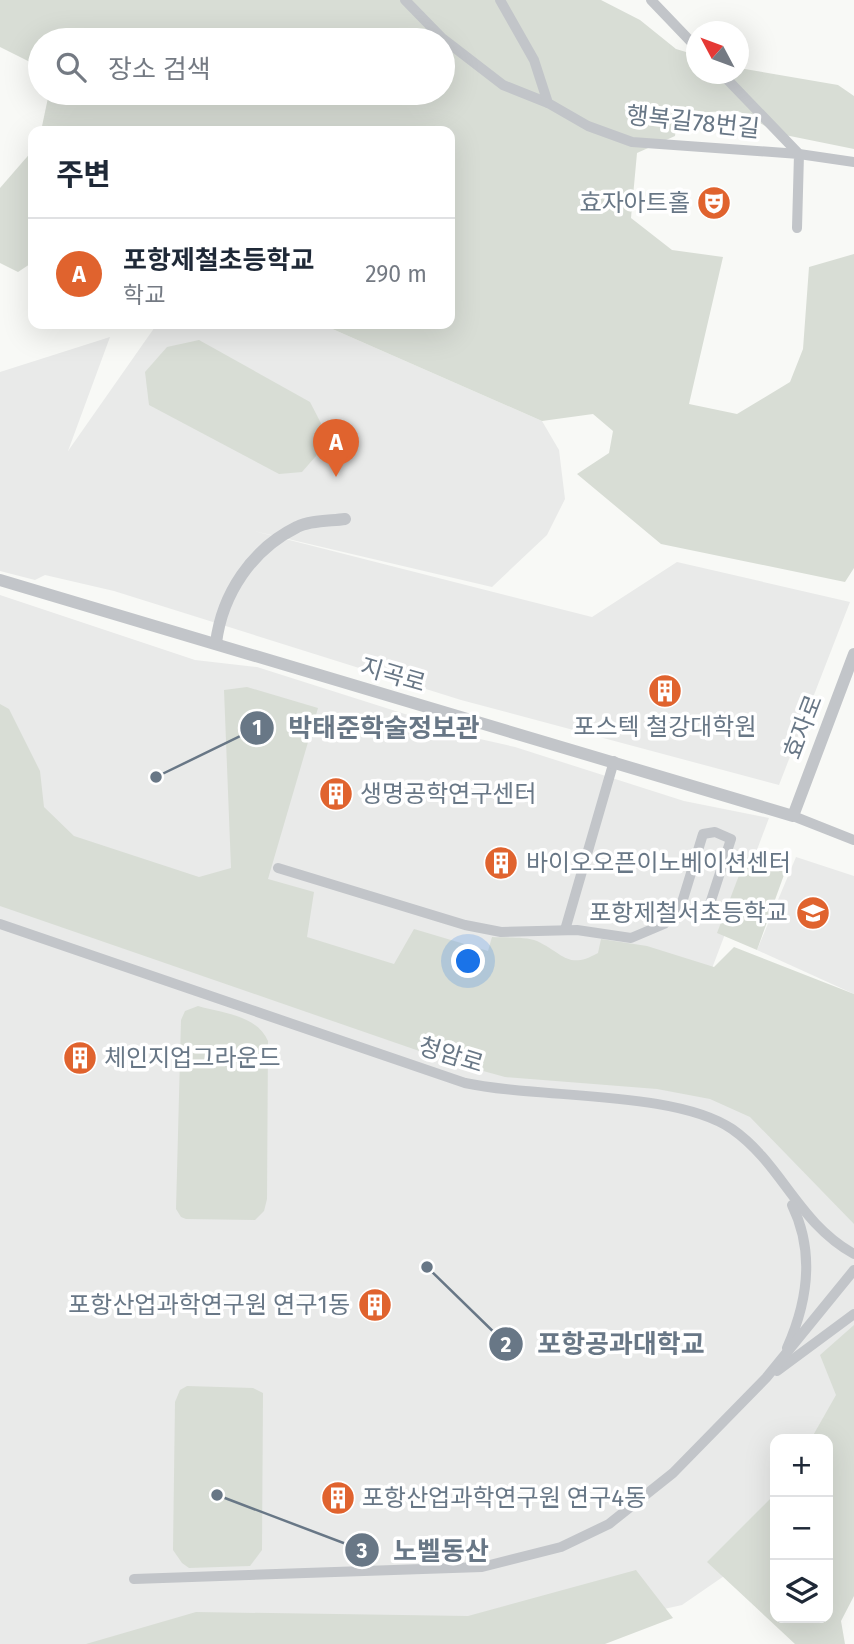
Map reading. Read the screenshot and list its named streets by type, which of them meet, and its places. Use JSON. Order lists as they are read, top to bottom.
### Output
{
  "streets": {
    "street": [
      "행복길78번길",
      "지곡로",
      "효자로",
      "청암로"
    ]
  },
  "crossings": [
    ["지곡로", "효자로"]
  ],
  "places": {
    "theatre": ["효자아트홀"],
    "building": [
      "포스텍 철강대학원",
      "생명공학연구센터",
      "바이오오픈이노베이션센터",
      "체인지업그라운드",
      "포항산업과학연구원 연구1동",
      "포항산업과학연구원 연구4동"
    ],
    "other": ["박태준학술정보관", "포항공과대학교", "노벨동산"],
    "school or university": ["포항제철서초등학교"]
  },
  "north": "top left",
  "page": {
    "search": "장소 검색",
    "heading": "주변",
    "list": [
      {
        "mark": "A",
        "name": "포항제철초등학교",
        "note": "학교",
        "value": "290 m"
      }
    ],
    "pins": "A",
    "map_buttons": ["+", "−"]
  }
}
